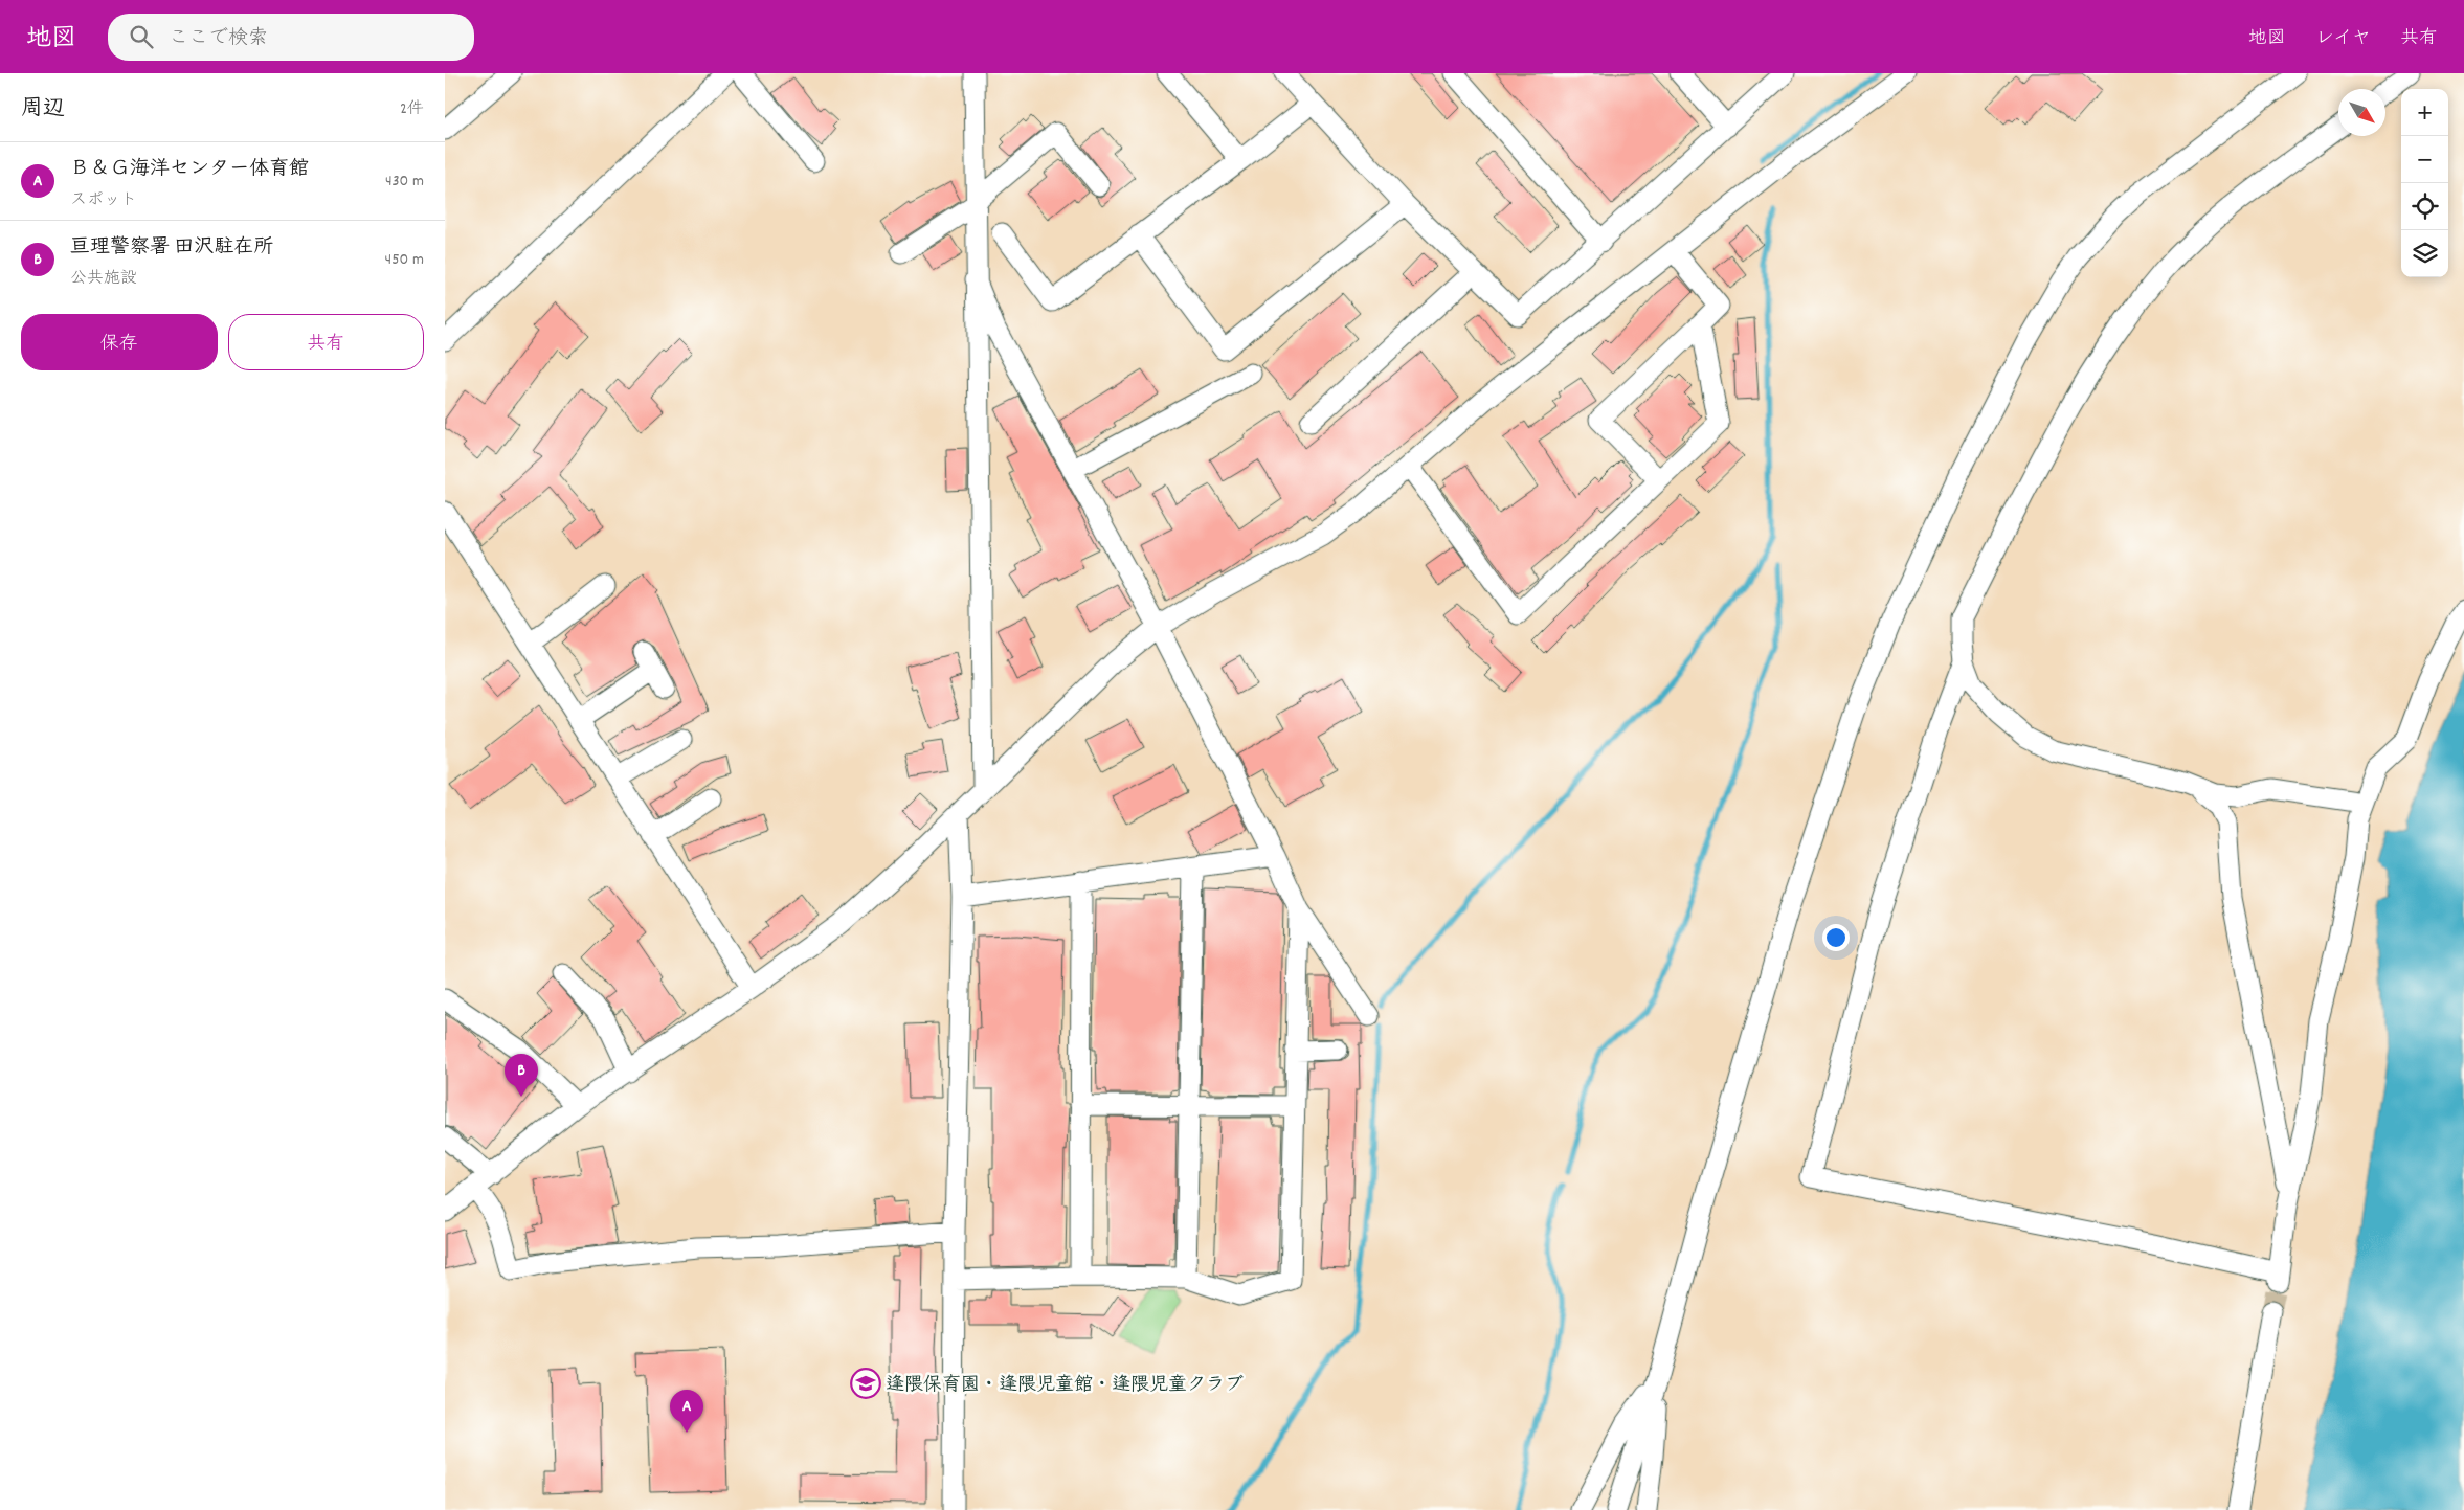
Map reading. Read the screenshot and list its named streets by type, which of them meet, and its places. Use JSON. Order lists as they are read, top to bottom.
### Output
{
  "places": {
    "school or university": ["逢隈保育園・逢隈児童館・逢隈児童クラブ"]
  },
  "north": "bottom right",
  "page": {
    "header": "地図",
    "search": "ここで検索",
    "nav": ["地図", "レイヤ", "共有"],
    "heading": ["周辺", "2件"],
    "map_buttons": ["+", "−"],
    "list": [
      {
        "mark": "A",
        "name": "Ｂ＆Ｇ海洋センター体育館",
        "note": "スポット",
        "value": "430 m"
      },
      {
        "mark": "B",
        "name": "亘理警察署 田沢駐在所",
        "note": "公共施設",
        "value": "450 m"
      }
    ],
    "buttons": ["保存", "共有"],
    "pins": ["B", "A"]
  }
}
